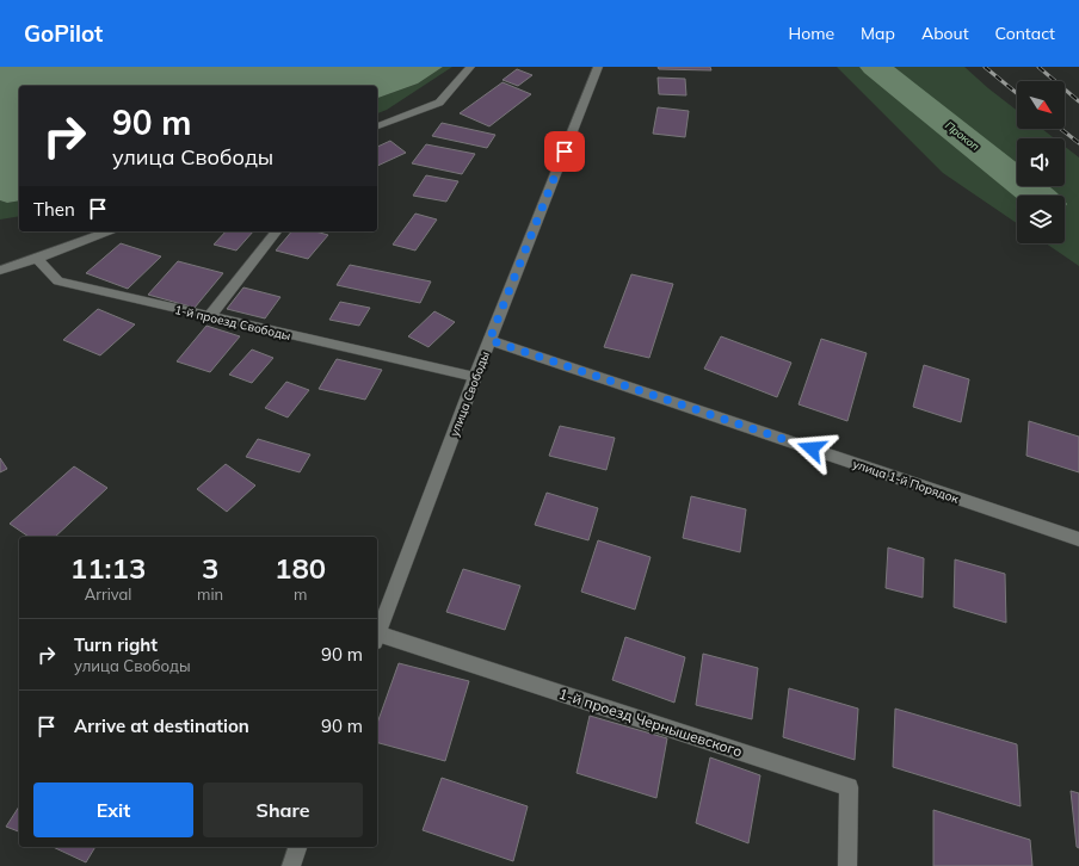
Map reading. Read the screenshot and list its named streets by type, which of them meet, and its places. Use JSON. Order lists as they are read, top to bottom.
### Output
{
  "streets": {
    "street": [
      "1-й проезд Свободы",
      "улица Свободы",
      "улица 1-й Порядок",
      "1-й проезд Чернышевского"
    ]
  },
  "crossings": [
    ["1-й проезд Свободы", "улица Свободы"],
    ["улица Свободы", "улица 1-й Порядок"]
  ],
  "water": ["Прокоп"],
  "north": "bottom right",
  "page": {
    "header": "GoPilot",
    "nav": [
      "Home",
      "Map",
      "About",
      "Contact"
    ],
    "turn": ["90 m", "улица Свободы"],
    "then": "Then",
    "eta": [
      "11:13",
      "Arrival",
      "3",
      "min",
      "180",
      "m"
    ],
    "list": [
      {
        "name": "Turn right",
        "note": "улица Свободы",
        "value": "90 m"
      },
      {
        "name": "Arrive at destination",
        "value": "90 m"
      }
    ],
    "buttons": ["Exit", "Share"]
  }
}
